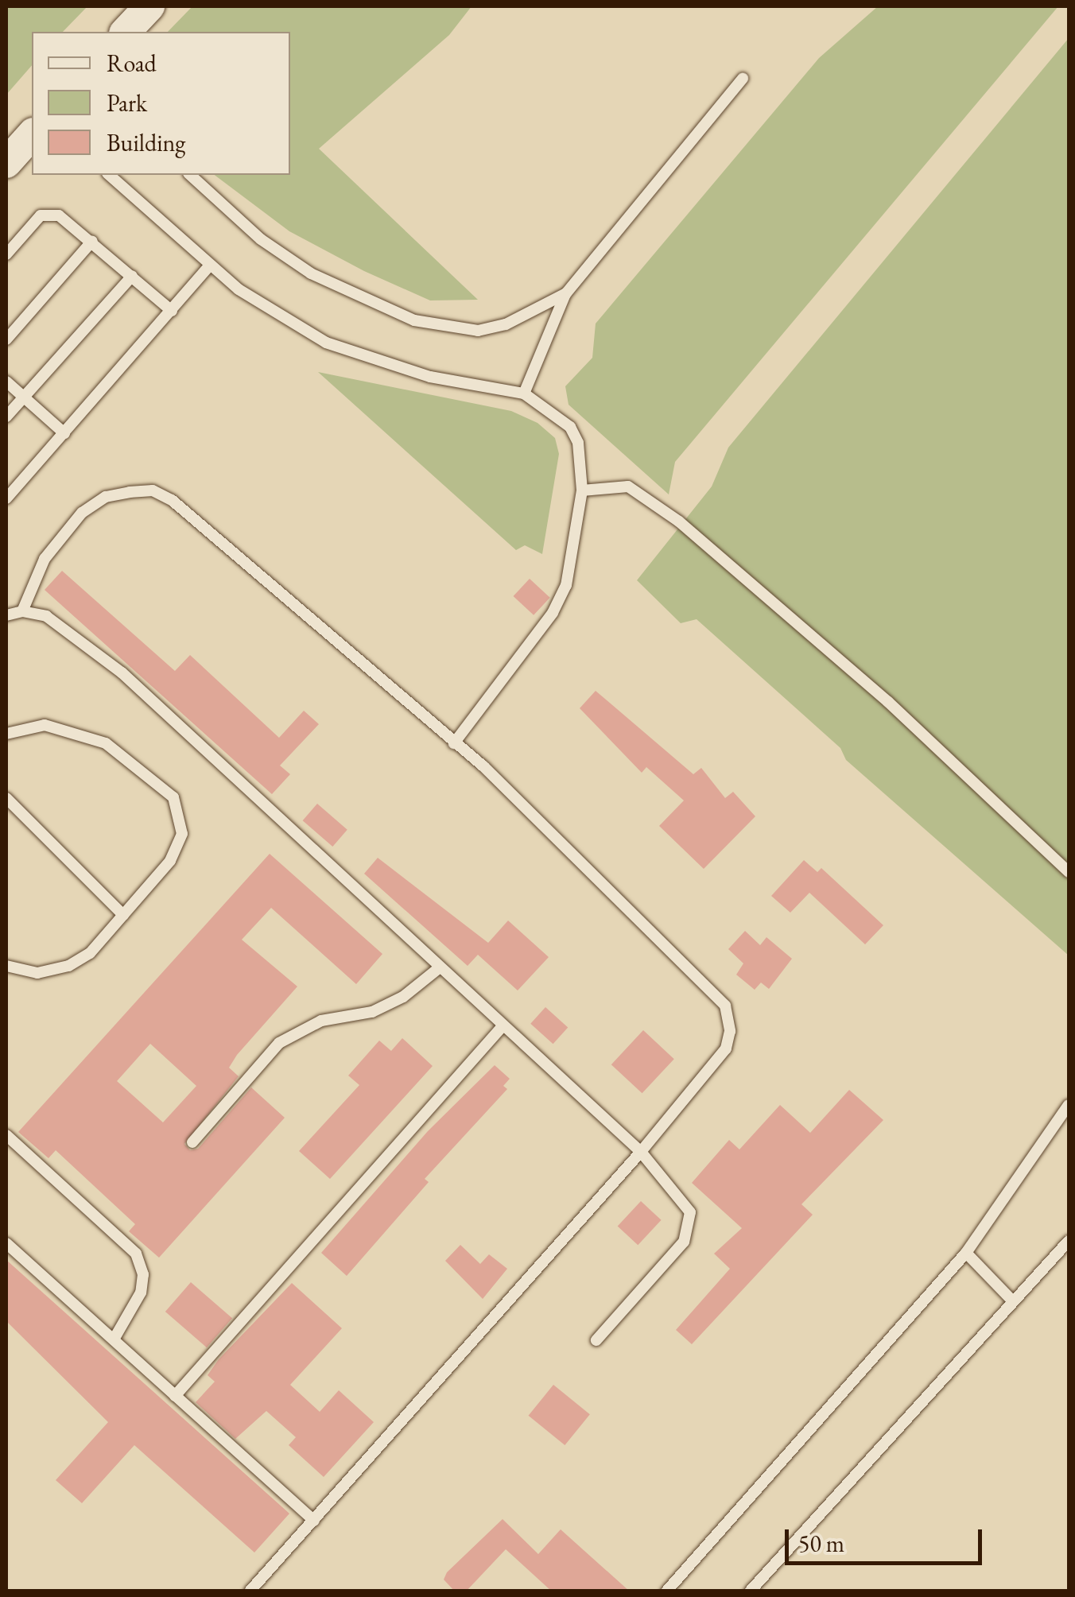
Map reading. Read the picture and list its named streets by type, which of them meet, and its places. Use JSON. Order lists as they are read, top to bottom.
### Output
{
  "legend": ["Road", "Park", "Building"],
  "scale_bar": "50 m"
}
